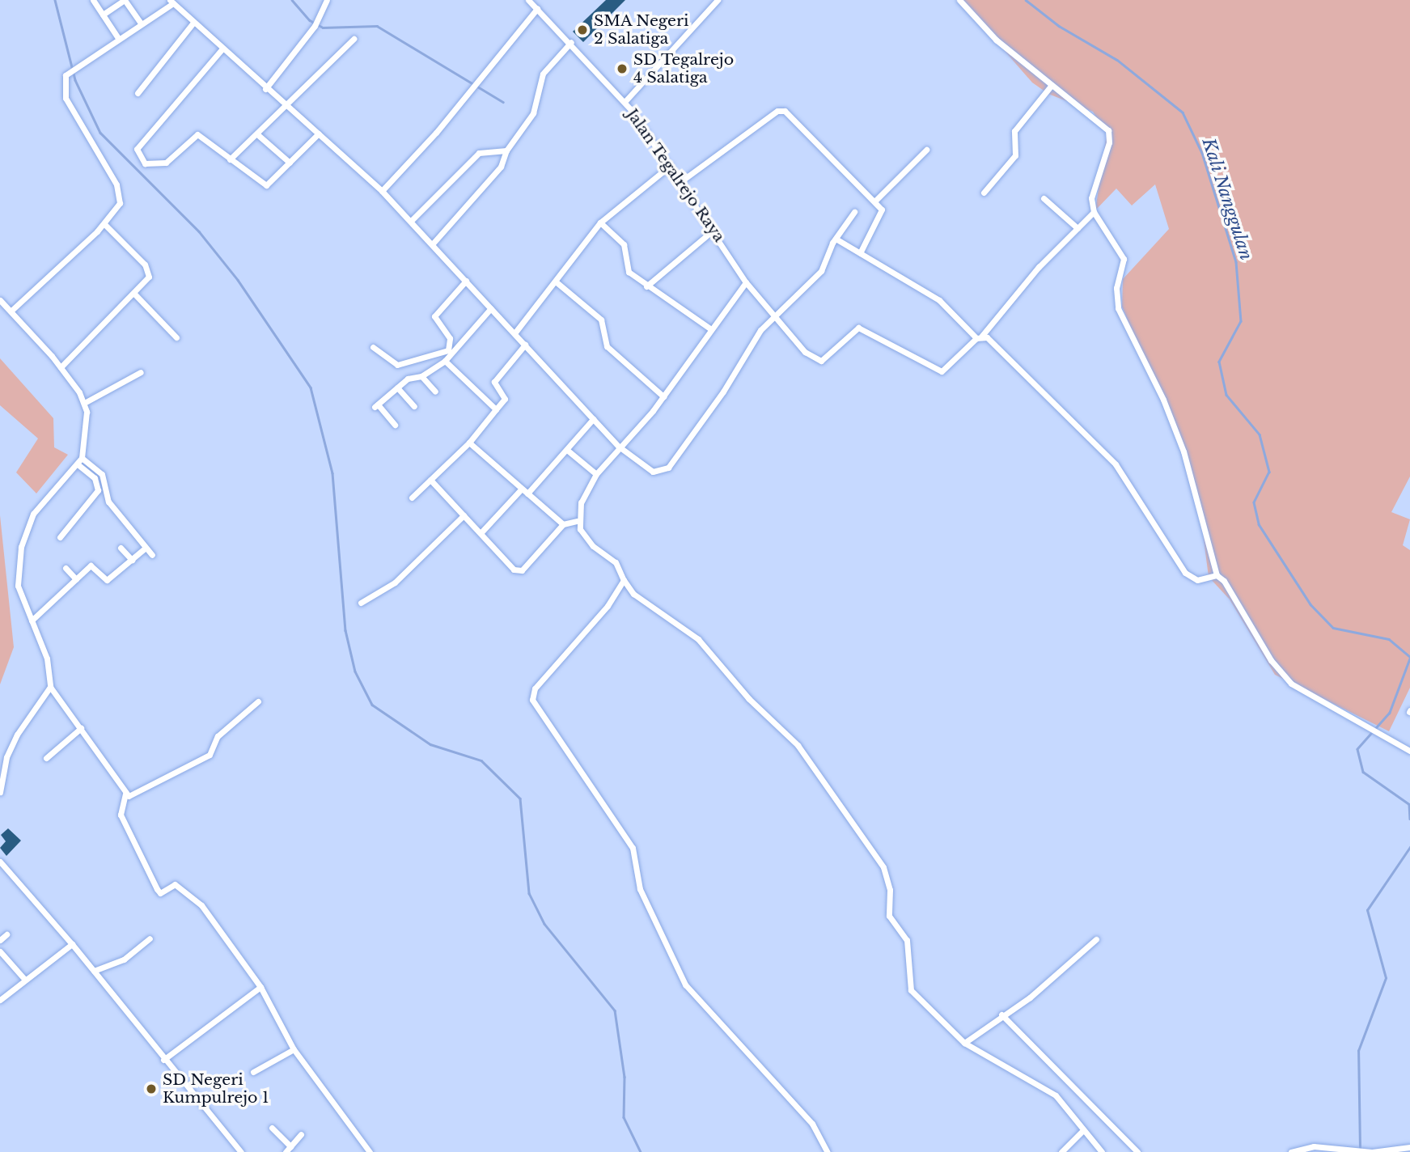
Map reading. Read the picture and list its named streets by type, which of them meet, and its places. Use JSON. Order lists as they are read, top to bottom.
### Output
{
  "streets": {
    "street": ["Jalan Tegalrejo Raya"]
  },
  "water": ["Kali Nanggulan"],
  "places": ["SMA Negeri 2 Salatiga", "SD Tegalrejo 4 Salatiga", "SD Negeri Kumpulrejo 1"]
}
